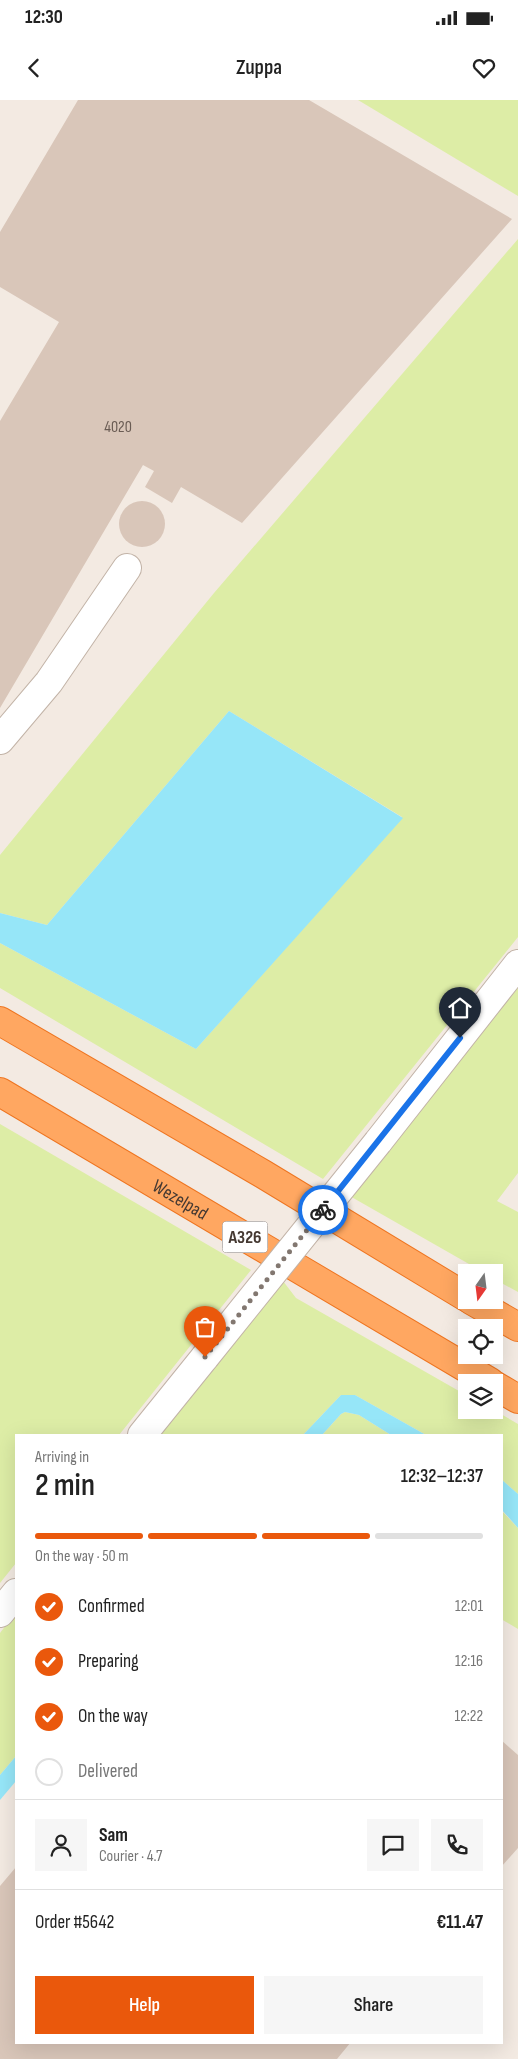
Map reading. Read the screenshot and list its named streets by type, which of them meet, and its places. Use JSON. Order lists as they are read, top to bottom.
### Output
{
  "streets": {
    "highway": ["Wezelpad", "A326"]
  },
  "house_numbers": ["4020"],
  "north": "bottom",
  "page": {
    "status": "12:30",
    "header": "Zuppa",
    "heading": ["2 min", "Arriving in", "12:32–12:37"],
    "panel": [
      "Sam",
      "Courier · 4.7",
      "Order #5642",
      "€11.47"
    ],
    "bar": "On the way · 50 m",
    "list": [
      ["Confirmed", "12:01"],
      ["Preparing", "12:16"],
      ["On the way", "12:22"],
      "Delivered"
    ],
    "buttons": ["Help", "Share"]
  }
}
